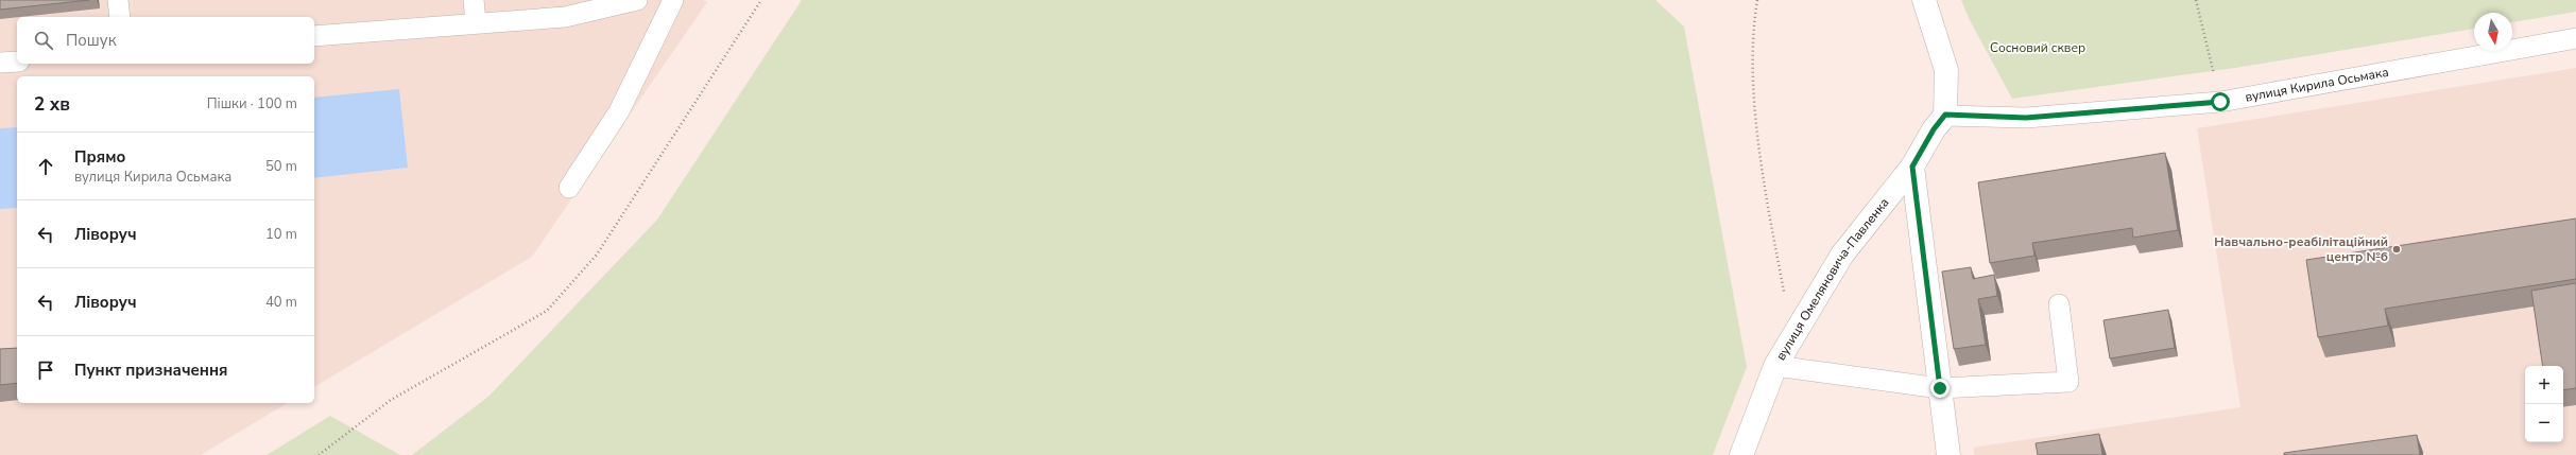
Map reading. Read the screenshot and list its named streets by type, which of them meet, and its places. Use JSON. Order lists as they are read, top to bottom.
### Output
{
  "streets": {
    "street": ["вулиця Омеляновича-Павленка"],
    "lane": ["вулиця Кирила Осьмака"]
  },
  "crossings": [
    ["вулиця Кирила Осьмака", "вулиця Омеляновича-Павленка"]
  ],
  "parks": ["Сосновий сквер"],
  "places": ["Навчально-реабілітаційний центр №6"],
  "north": "bottom",
  "page": {
    "search": "Пошук",
    "heading": ["2 хв", "Пішки · 100 m"],
    "list": [
      ["Прямо", "вулиця Кирила Осьмака", "50 m"],
      ["Ліворуч", "10 m"],
      ["Ліворуч", "40 m"],
      "Пункт призначення"
    ],
    "map_buttons": ["+", "−"]
  }
}
